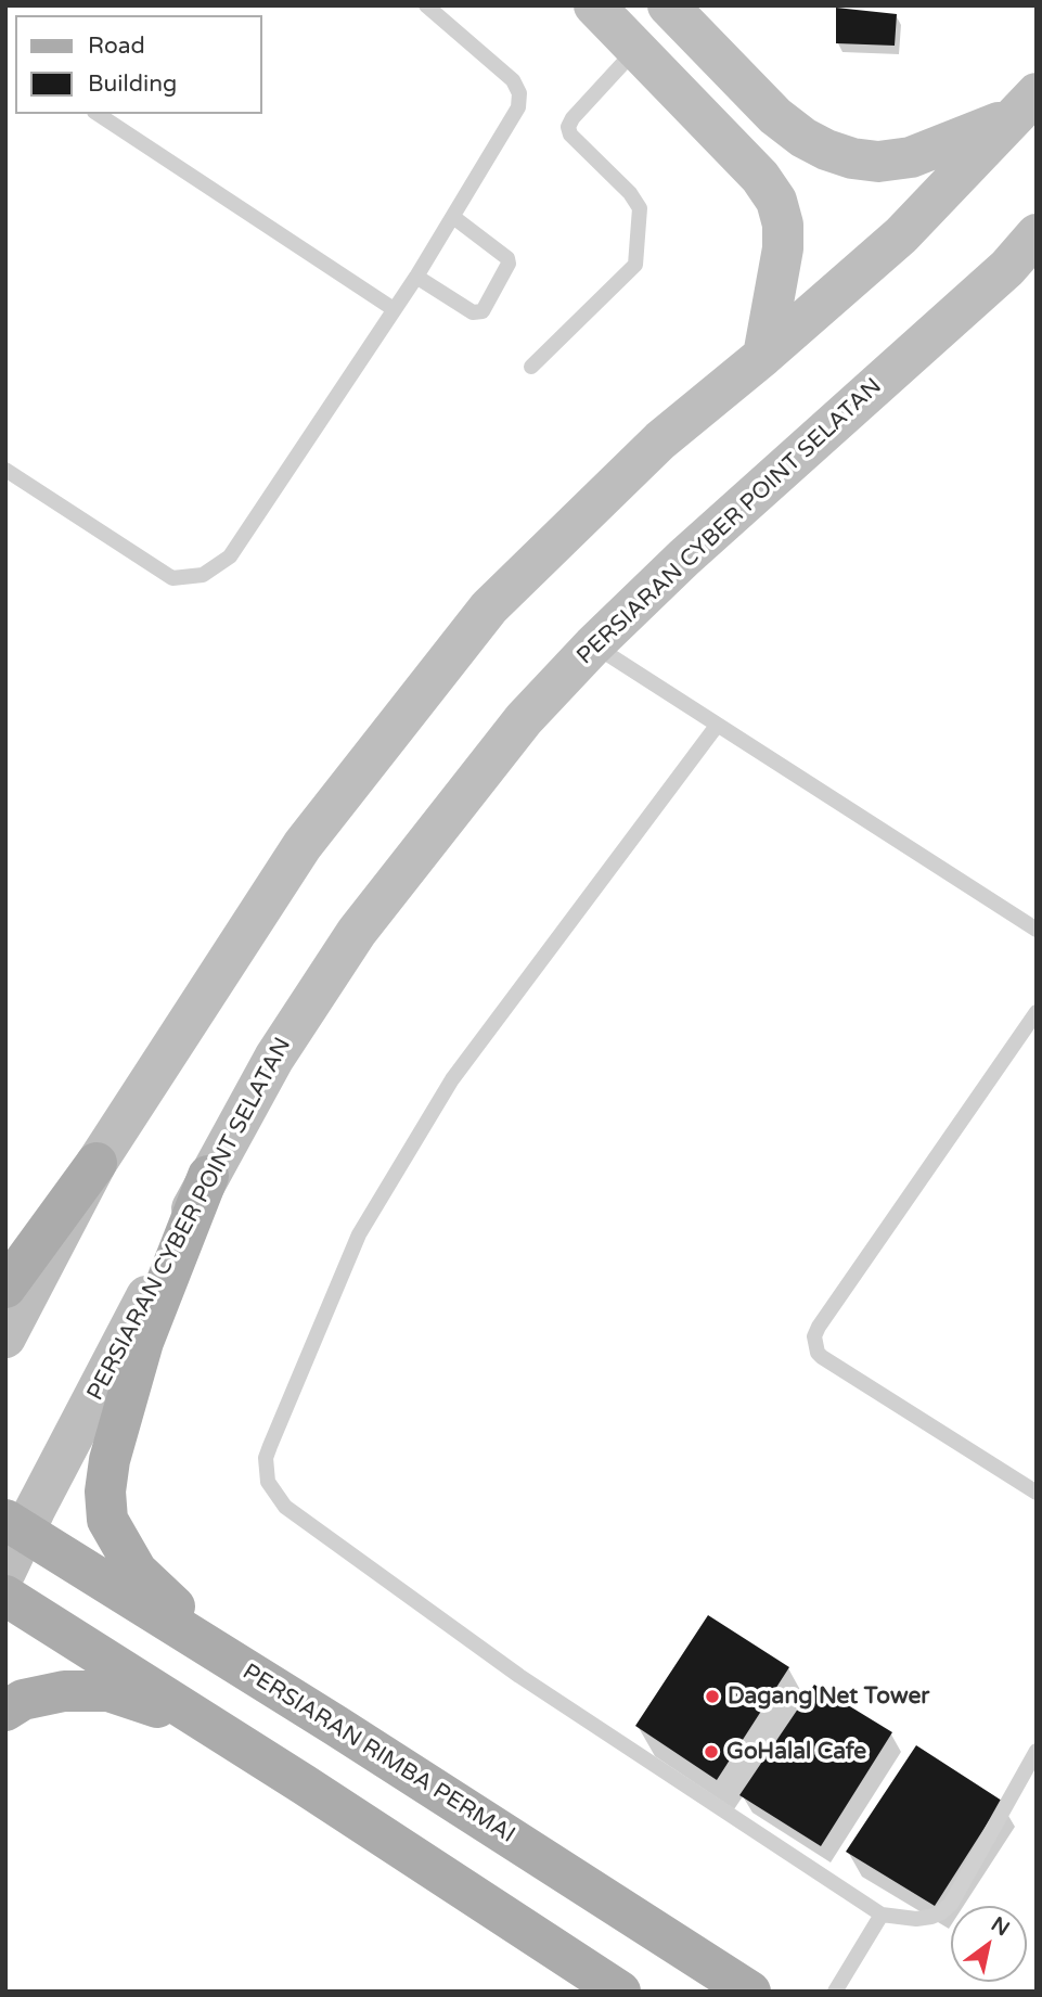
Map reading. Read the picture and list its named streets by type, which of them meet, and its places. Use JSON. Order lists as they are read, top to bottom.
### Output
{
  "streets": {
    "main road": ["PERSIARAN CYBER POINT SELATAN", "PERSIARAN RIMBA PERMAI"]
  },
  "crossings": [
    ["PERSIARAN CYBER POINT SELATAN", "PERSIARAN RIMBA PERMAI"]
  ],
  "places": ["Dagang Net Tower", "GoHalal Cafe"],
  "legend": ["Road", "Building"],
  "north": "top right"
}
